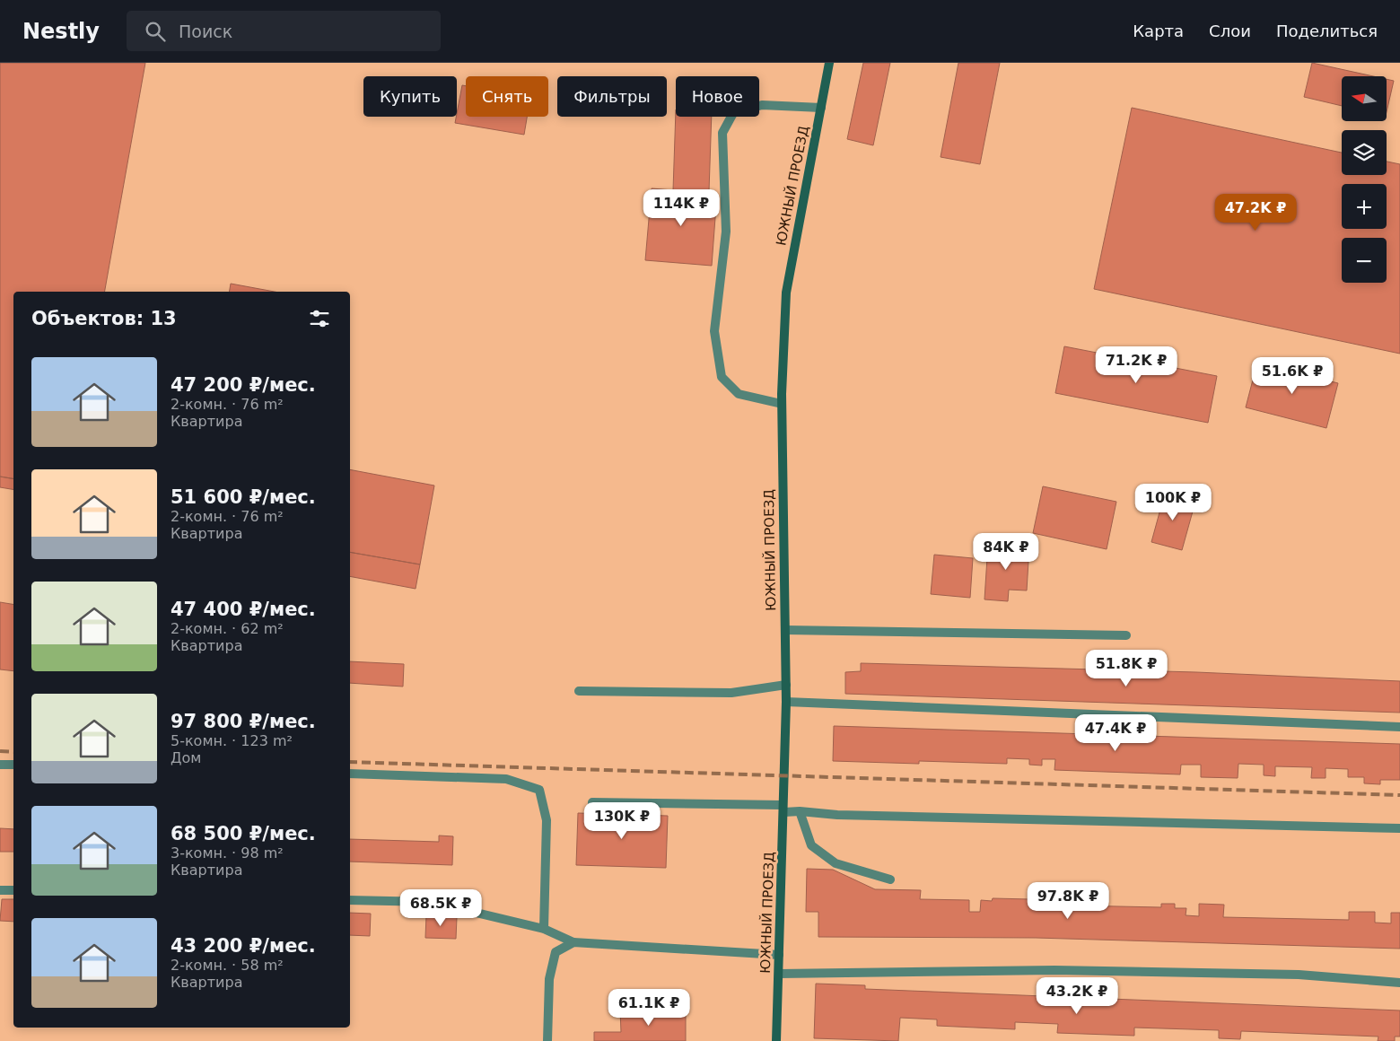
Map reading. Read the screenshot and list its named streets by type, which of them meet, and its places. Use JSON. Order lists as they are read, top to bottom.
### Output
{
  "streets": {
    "street": ["ЮЖНЫЙ ПРОЕЗД"]
  },
  "north": "left",
  "page": {
    "header": "Nestly",
    "search": "Поиск",
    "nav": ["Карта", "Слои", "Поделиться"],
    "map_buttons": ["+", "−"],
    "chip": [
      "Купить",
      "Снять",
      "Фильтры",
      "Новое"
    ],
    "price": [
      "114K ₽",
      "47.2K ₽",
      "71.2K ₽",
      "51.6K ₽",
      "100K ₽",
      "84K ₽",
      "51.8K ₽",
      "47.4K ₽",
      "130K ₽",
      "97.8K ₽",
      "68.5K ₽",
      "43.2K ₽",
      "61.1K ₽"
    ],
    "heading": "Объектов: 13",
    "list": [
      {
        "name": "47 200 ₽/мес.",
        "note": "2-комн. · 76 m² · Квартира"
      },
      {
        "name": "51 600 ₽/мес.",
        "note": "2-комн. · 76 m² · Квартира"
      },
      {
        "name": "47 400 ₽/мес.",
        "note": "2-комн. · 62 m² · Квартира"
      },
      {
        "name": "97 800 ₽/мес.",
        "note": "5-комн. · 123 m² · Дом"
      },
      {
        "name": "68 500 ₽/мес.",
        "note": "3-комн. · 98 m² · Квартира"
      },
      {
        "name": "43 200 ₽/мес.",
        "note": "2-комн. · 58 m² · Квартира"
      }
    ]
  }
}
